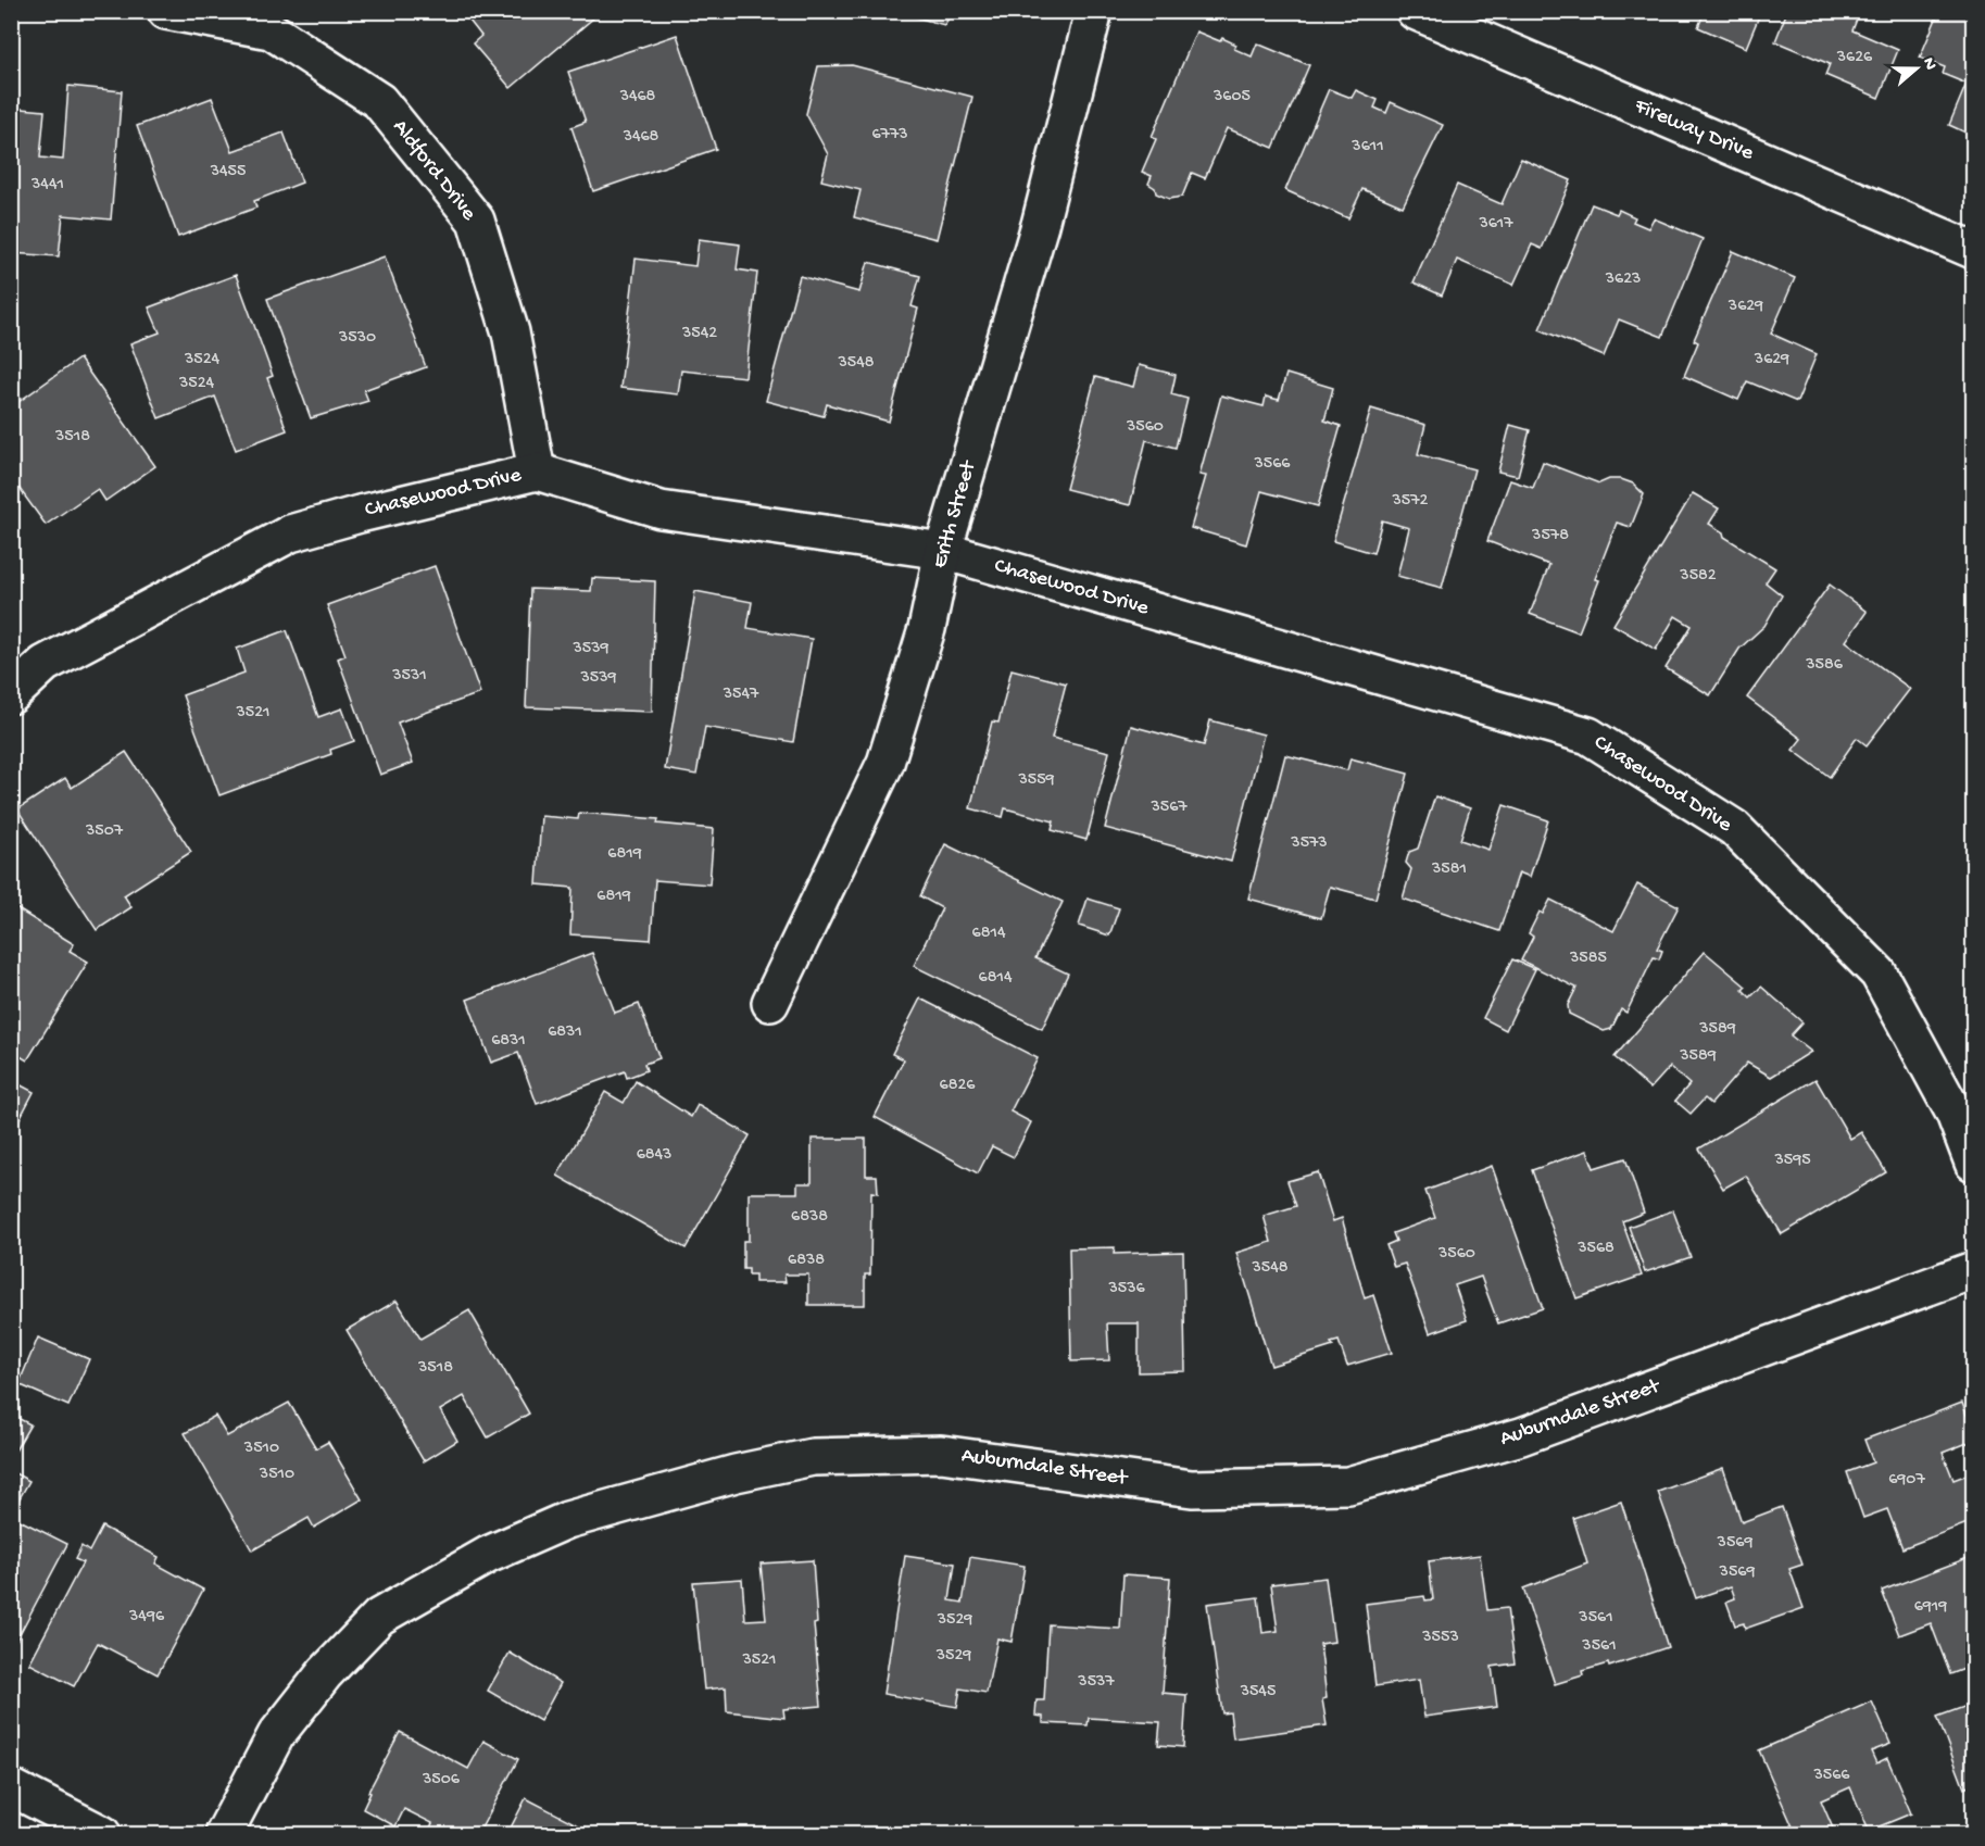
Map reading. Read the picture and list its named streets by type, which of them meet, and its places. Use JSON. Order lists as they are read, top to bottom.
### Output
{
  "streets": {
    "street": [
      "Fireway Drive",
      "Aldford Drive",
      "Chasewood Drive",
      "Erith Street",
      "Auburndale Street"
    ]
  },
  "crossings": [
    ["Aldford Drive", "Chasewood Drive"],
    ["Chasewood Drive", "Erith Street"]
  ],
  "house_numbers": [
    "3626",
    "3468",
    "3605",
    "6773",
    "3468",
    "3611",
    "3455",
    "3441",
    "3617",
    "3623",
    "3629",
    "3542",
    "3530",
    "3524",
    "3629",
    "3548",
    "3524",
    "3560",
    "3518",
    "3566",
    "3572",
    "3578",
    "3582",
    "3539",
    "3586",
    "3531",
    "3539",
    "3547",
    "3521",
    "3559",
    "3567",
    "3507",
    "3573",
    "6819",
    "3581",
    "6819",
    "6814",
    "3585",
    "6814",
    "3589",
    "6831",
    "6831",
    "3589",
    "6826",
    "6843",
    "3595",
    "6838",
    "3568",
    "3560",
    "6838",
    "3548",
    "3536",
    "3518",
    "3510",
    "3510",
    "6907",
    "3569",
    "3569",
    "6919",
    "3496",
    "3561",
    "3529",
    "3553",
    "3561",
    "3529",
    "3521",
    "3537",
    "3545",
    "3566",
    "3506"
  ],
  "north": "right"
}
